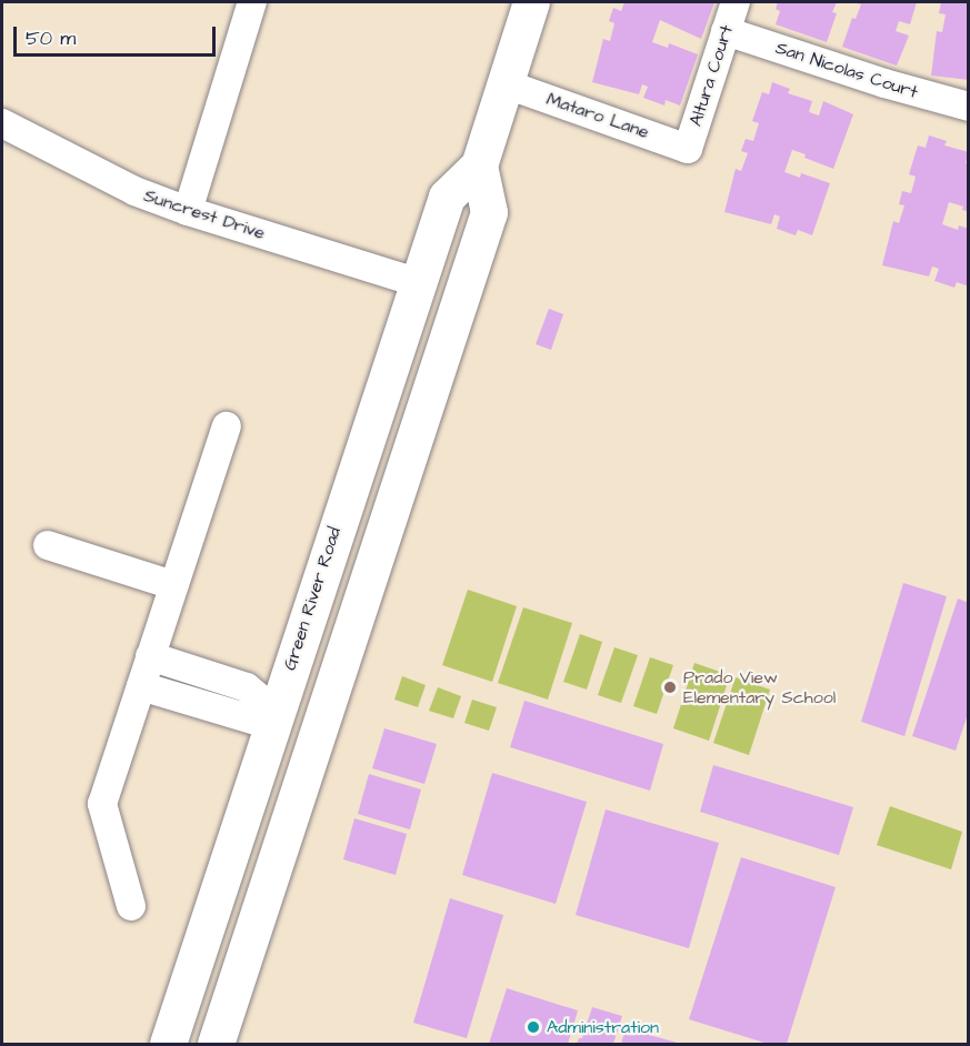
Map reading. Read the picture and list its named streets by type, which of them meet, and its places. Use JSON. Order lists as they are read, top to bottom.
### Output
{
  "streets": {
    "main road": ["Green River Road"],
    "street": [
      "San Nicolas Court",
      "Altura Court",
      "Mataro Lane",
      "Suncrest Drive"
    ]
  },
  "crossings": [
    ["San Nicolas Court", "Altura Court"],
    ["Altura Court", "Mataro Lane"],
    ["Mataro Lane", "Green River Road"],
    ["Suncrest Drive", "Green River Road"]
  ],
  "places": ["Prado View Elementary School", "Administration"],
  "scale_bar": "50 m"
}
